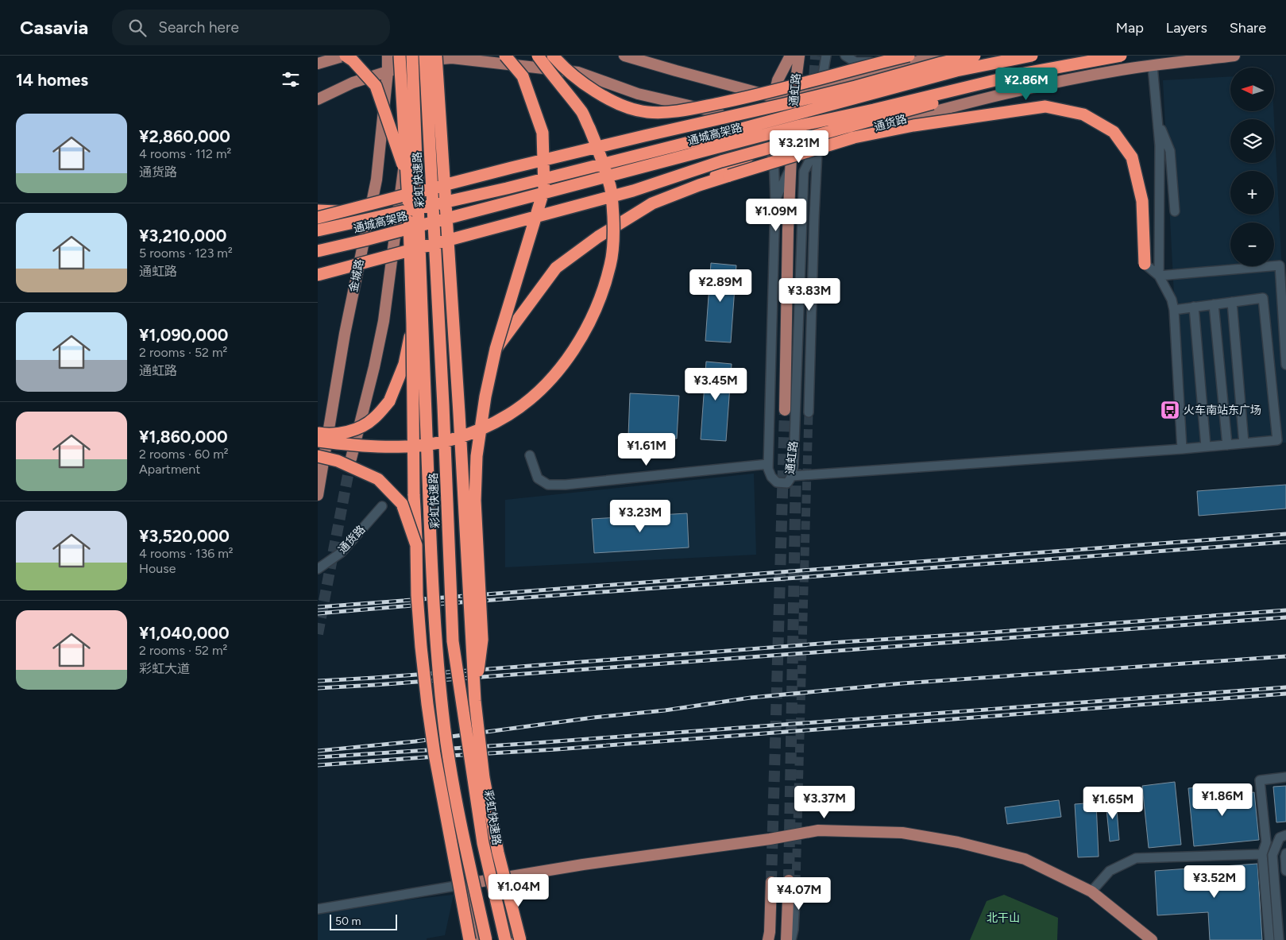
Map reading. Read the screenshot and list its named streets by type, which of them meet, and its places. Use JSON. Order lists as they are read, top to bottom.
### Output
{
  "streets": {
    "highway": ["通城高架路", "彩虹快速路"],
    "main road": ["通虹路", "通货路", "金城路"]
  },
  "crossings": [
    ["通虹路", "通货路"]
  ],
  "parks": ["北干山"],
  "places": {
    "bus stop": ["火车南站东广场"]
  },
  "scale_bar": "50 m",
  "north": "left",
  "page": {
    "header": "Casavia",
    "search": "Search here",
    "nav": ["Map", "Layers", "Share"],
    "heading": "14 homes",
    "map_buttons": ["+", "−"],
    "price": [
      "¥2.86M",
      "¥3.21M",
      "¥1.09M",
      "¥2.89M",
      "¥3.83M",
      "¥3.45M",
      "¥1.61M",
      "¥3.23M",
      "¥1.86M",
      "¥3.37M",
      "¥1.65M",
      "¥3.52M",
      "¥1.04M",
      "¥4.07M"
    ],
    "list": [
      {
        "name": "¥2,860,000",
        "note": "4 rooms · 112 m² · 通货路"
      },
      {
        "name": "¥3,210,000",
        "note": "5 rooms · 123 m² · 通虹路"
      },
      {
        "name": "¥1,090,000",
        "note": "2 rooms · 52 m² · 通虹路"
      },
      {
        "name": "¥1,860,000",
        "note": "2 rooms · 60 m² · Apartment"
      },
      {
        "name": "¥3,520,000",
        "note": "4 rooms · 136 m² · House"
      },
      {
        "name": "¥1,040,000",
        "note": "2 rooms · 52 m² · 彩虹大道"
      }
    ],
    "scale": "50 m"
  }
}
